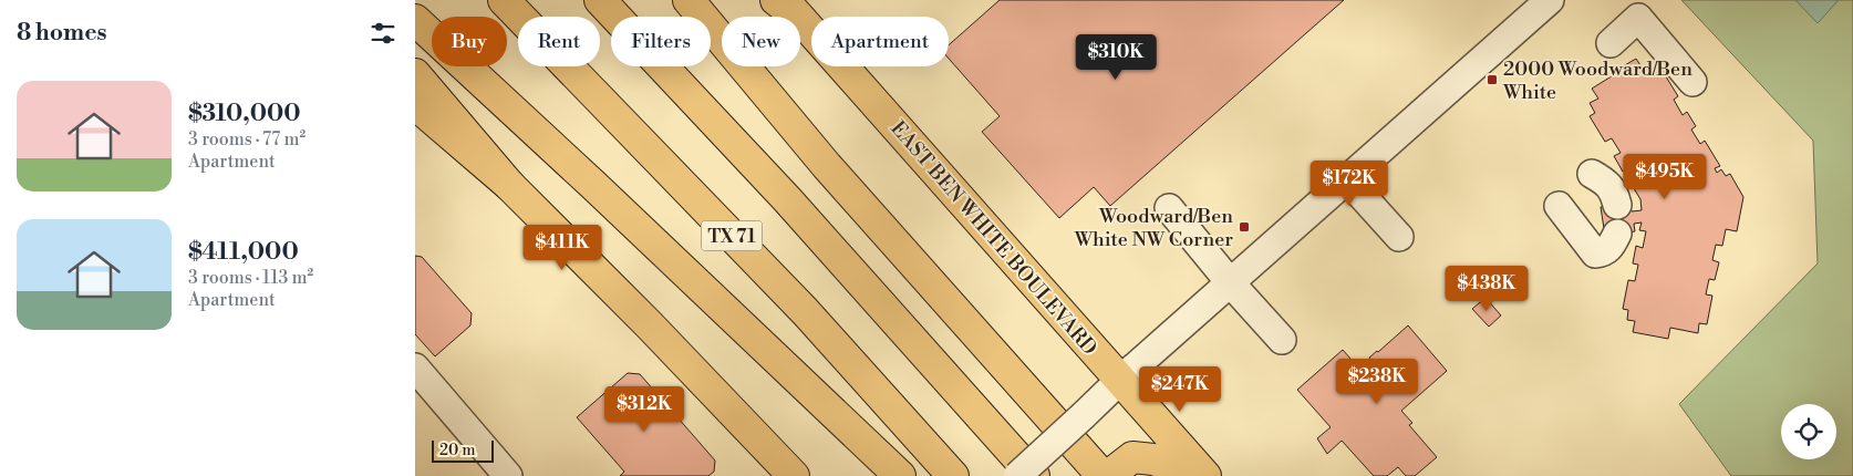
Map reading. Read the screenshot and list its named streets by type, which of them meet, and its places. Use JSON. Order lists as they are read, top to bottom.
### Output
{
  "streets": {
    "main road": ["TX 71", "EAST BEN WHITE BOULEVARD"]
  },
  "places": {
    "transit": ["2000 Woodward/Ben White", "Woodward/Ben White NW Corner"]
  },
  "scale_bar": "20 m",
  "page": {
    "heading": "8 homes",
    "chip": [
      "Buy",
      "Rent",
      "Filters",
      "New",
      "Apartment"
    ],
    "price": [
      "$310K",
      "$495K",
      "$172K",
      "$411K",
      "$438K",
      "$238K",
      "$247K",
      "$312K"
    ],
    "list": [
      {
        "name": "$310,000",
        "note": "3 rooms · 77 m² · Apartment"
      },
      {
        "name": "$411,000",
        "note": "3 rooms · 113 m² · Apartment"
      }
    ],
    "scale": "20 m"
  }
}
